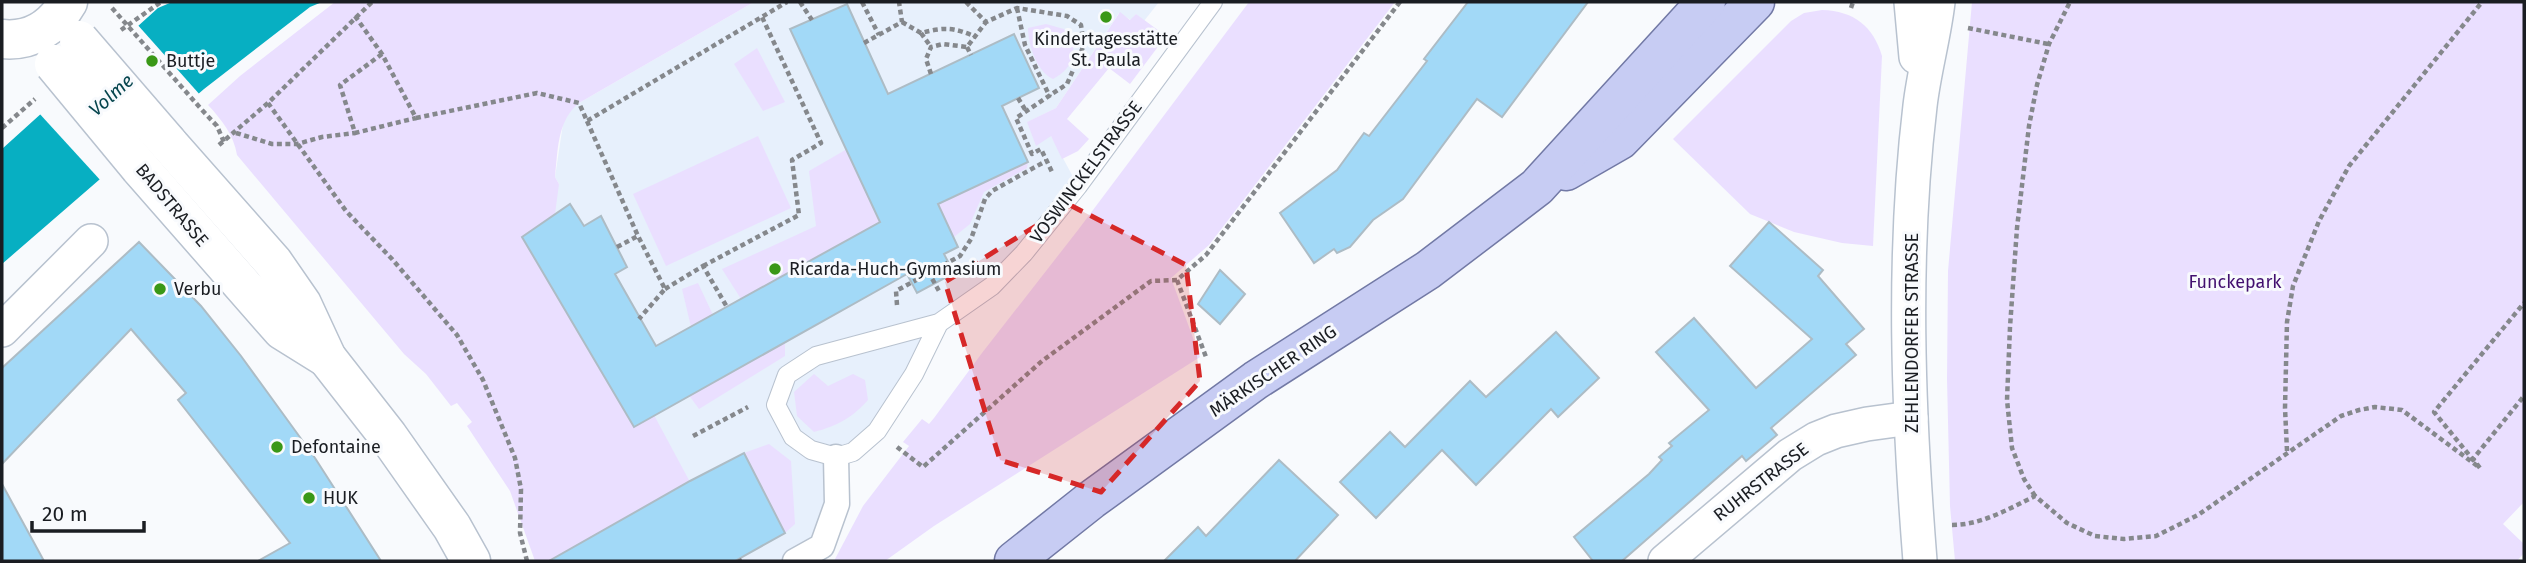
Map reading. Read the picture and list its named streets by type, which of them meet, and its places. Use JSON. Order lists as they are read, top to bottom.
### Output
{
  "streets": {
    "main road": ["MÄRKISCHER RING"],
    "street": ["BADSTRASSE", "ZEHLENDORFER STRASSE", "RUHRSTRASSE"],
    "lane": ["VOSWINCKELSTRASSE"]
  },
  "crossings": [
    ["ZEHLENDORFER STRASSE", "RUHRSTRASSE"]
  ],
  "water": ["Volme"],
  "parks": ["Funckepark"],
  "places": [
    "Kindertagesstätte St. Paula",
    "Buttje",
    "Ricarda-Huch-Gymnasium",
    "Verbu",
    "Defontaine",
    "HUK"
  ],
  "scale_bar": "20 m"
}
